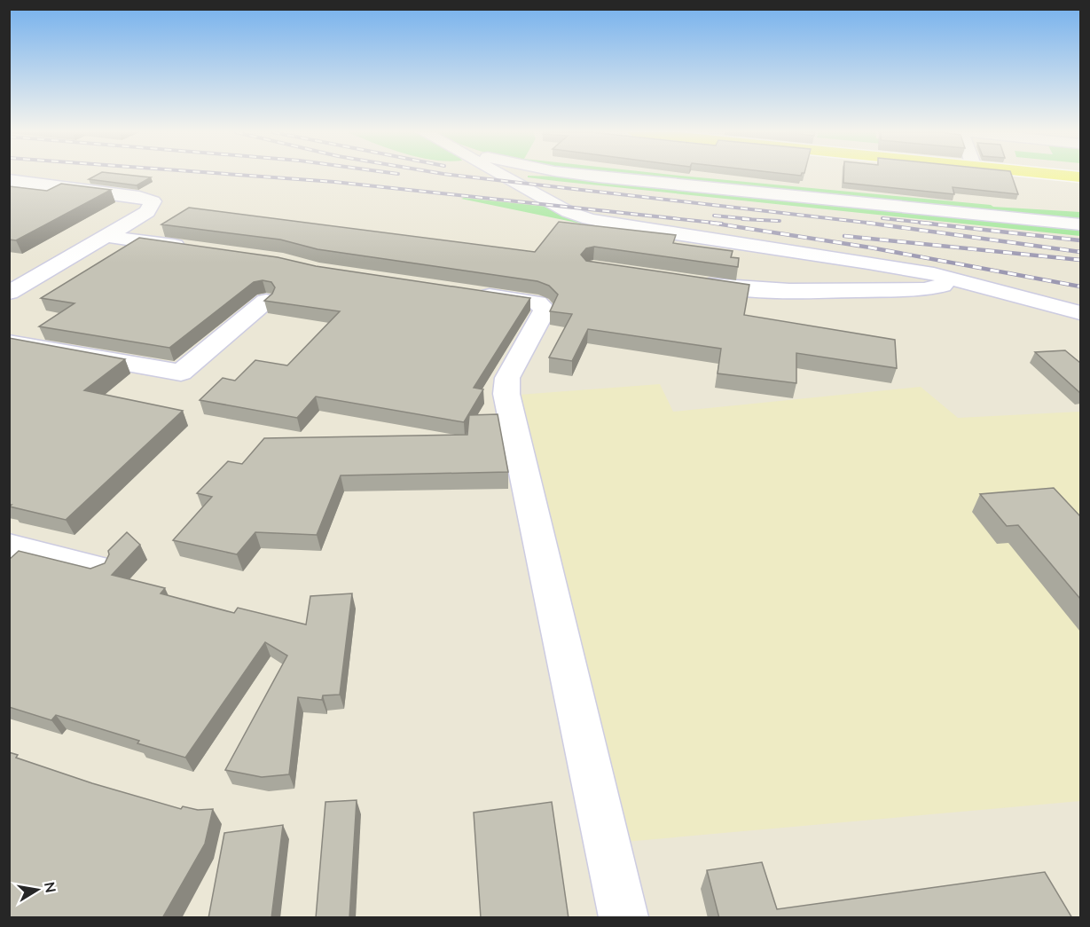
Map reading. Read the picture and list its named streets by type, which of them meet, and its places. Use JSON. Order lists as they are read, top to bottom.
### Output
{
  "north": "right"
}
